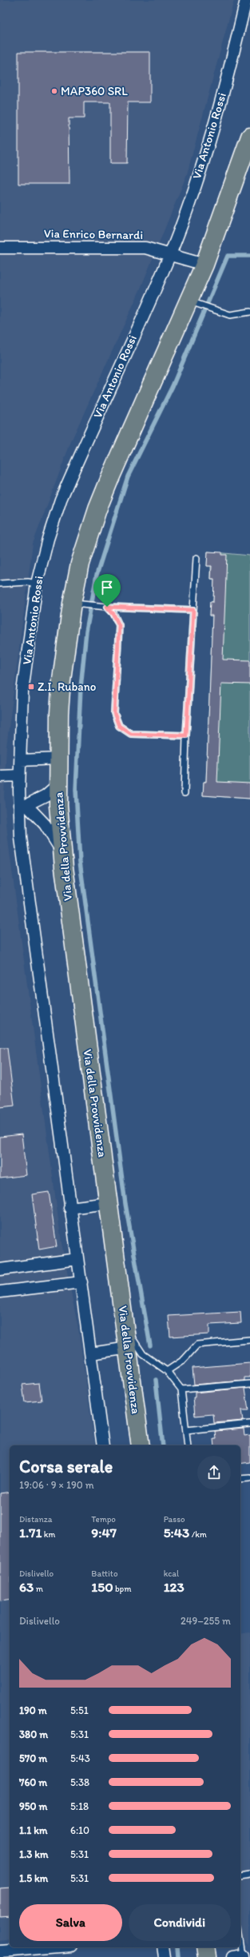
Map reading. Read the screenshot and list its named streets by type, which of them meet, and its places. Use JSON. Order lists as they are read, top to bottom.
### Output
{
  "streets": {
    "main road": ["Via della Provvidenza"],
    "street": ["Via Antonio Rossi", "Via Enrico Bernardi"]
  },
  "crossings": [
    ["Via Antonio Rossi", "Via Enrico Bernardi"]
  ],
  "places": {
    "other": ["MAP360 SRL"],
    "transit": ["Z.I. Rubano"]
  },
  "page": {
    "heading": ["Corsa serale", "19:06 · 9 × 190 m"],
    "stats": [
      ["Distanza", "1.71 km"],
      ["Tempo", "9:47"],
      ["Passo", "5:43 /km"],
      ["Dislivello", "63 m"],
      ["Battito", "150 bpm"],
      ["kcal", "123"]
    ],
    "chart": ["Dislivello", "249–255 m"],
    "list": [
      {
        "name": "190 m",
        "note": "5:51"
      },
      {
        "name": "380 m",
        "note": "5:31"
      },
      {
        "name": "570 m",
        "note": "5:43"
      },
      {
        "name": "760 m",
        "note": "5:38"
      },
      {
        "name": "950 m",
        "note": "5:18"
      },
      {
        "name": "1.1 km",
        "note": "6:10"
      },
      {
        "name": "1.3 km",
        "note": "5:31"
      },
      {
        "name": "1.5 km",
        "note": "5:31"
      }
    ],
    "buttons": ["Salva", "Condividi"]
  }
}
